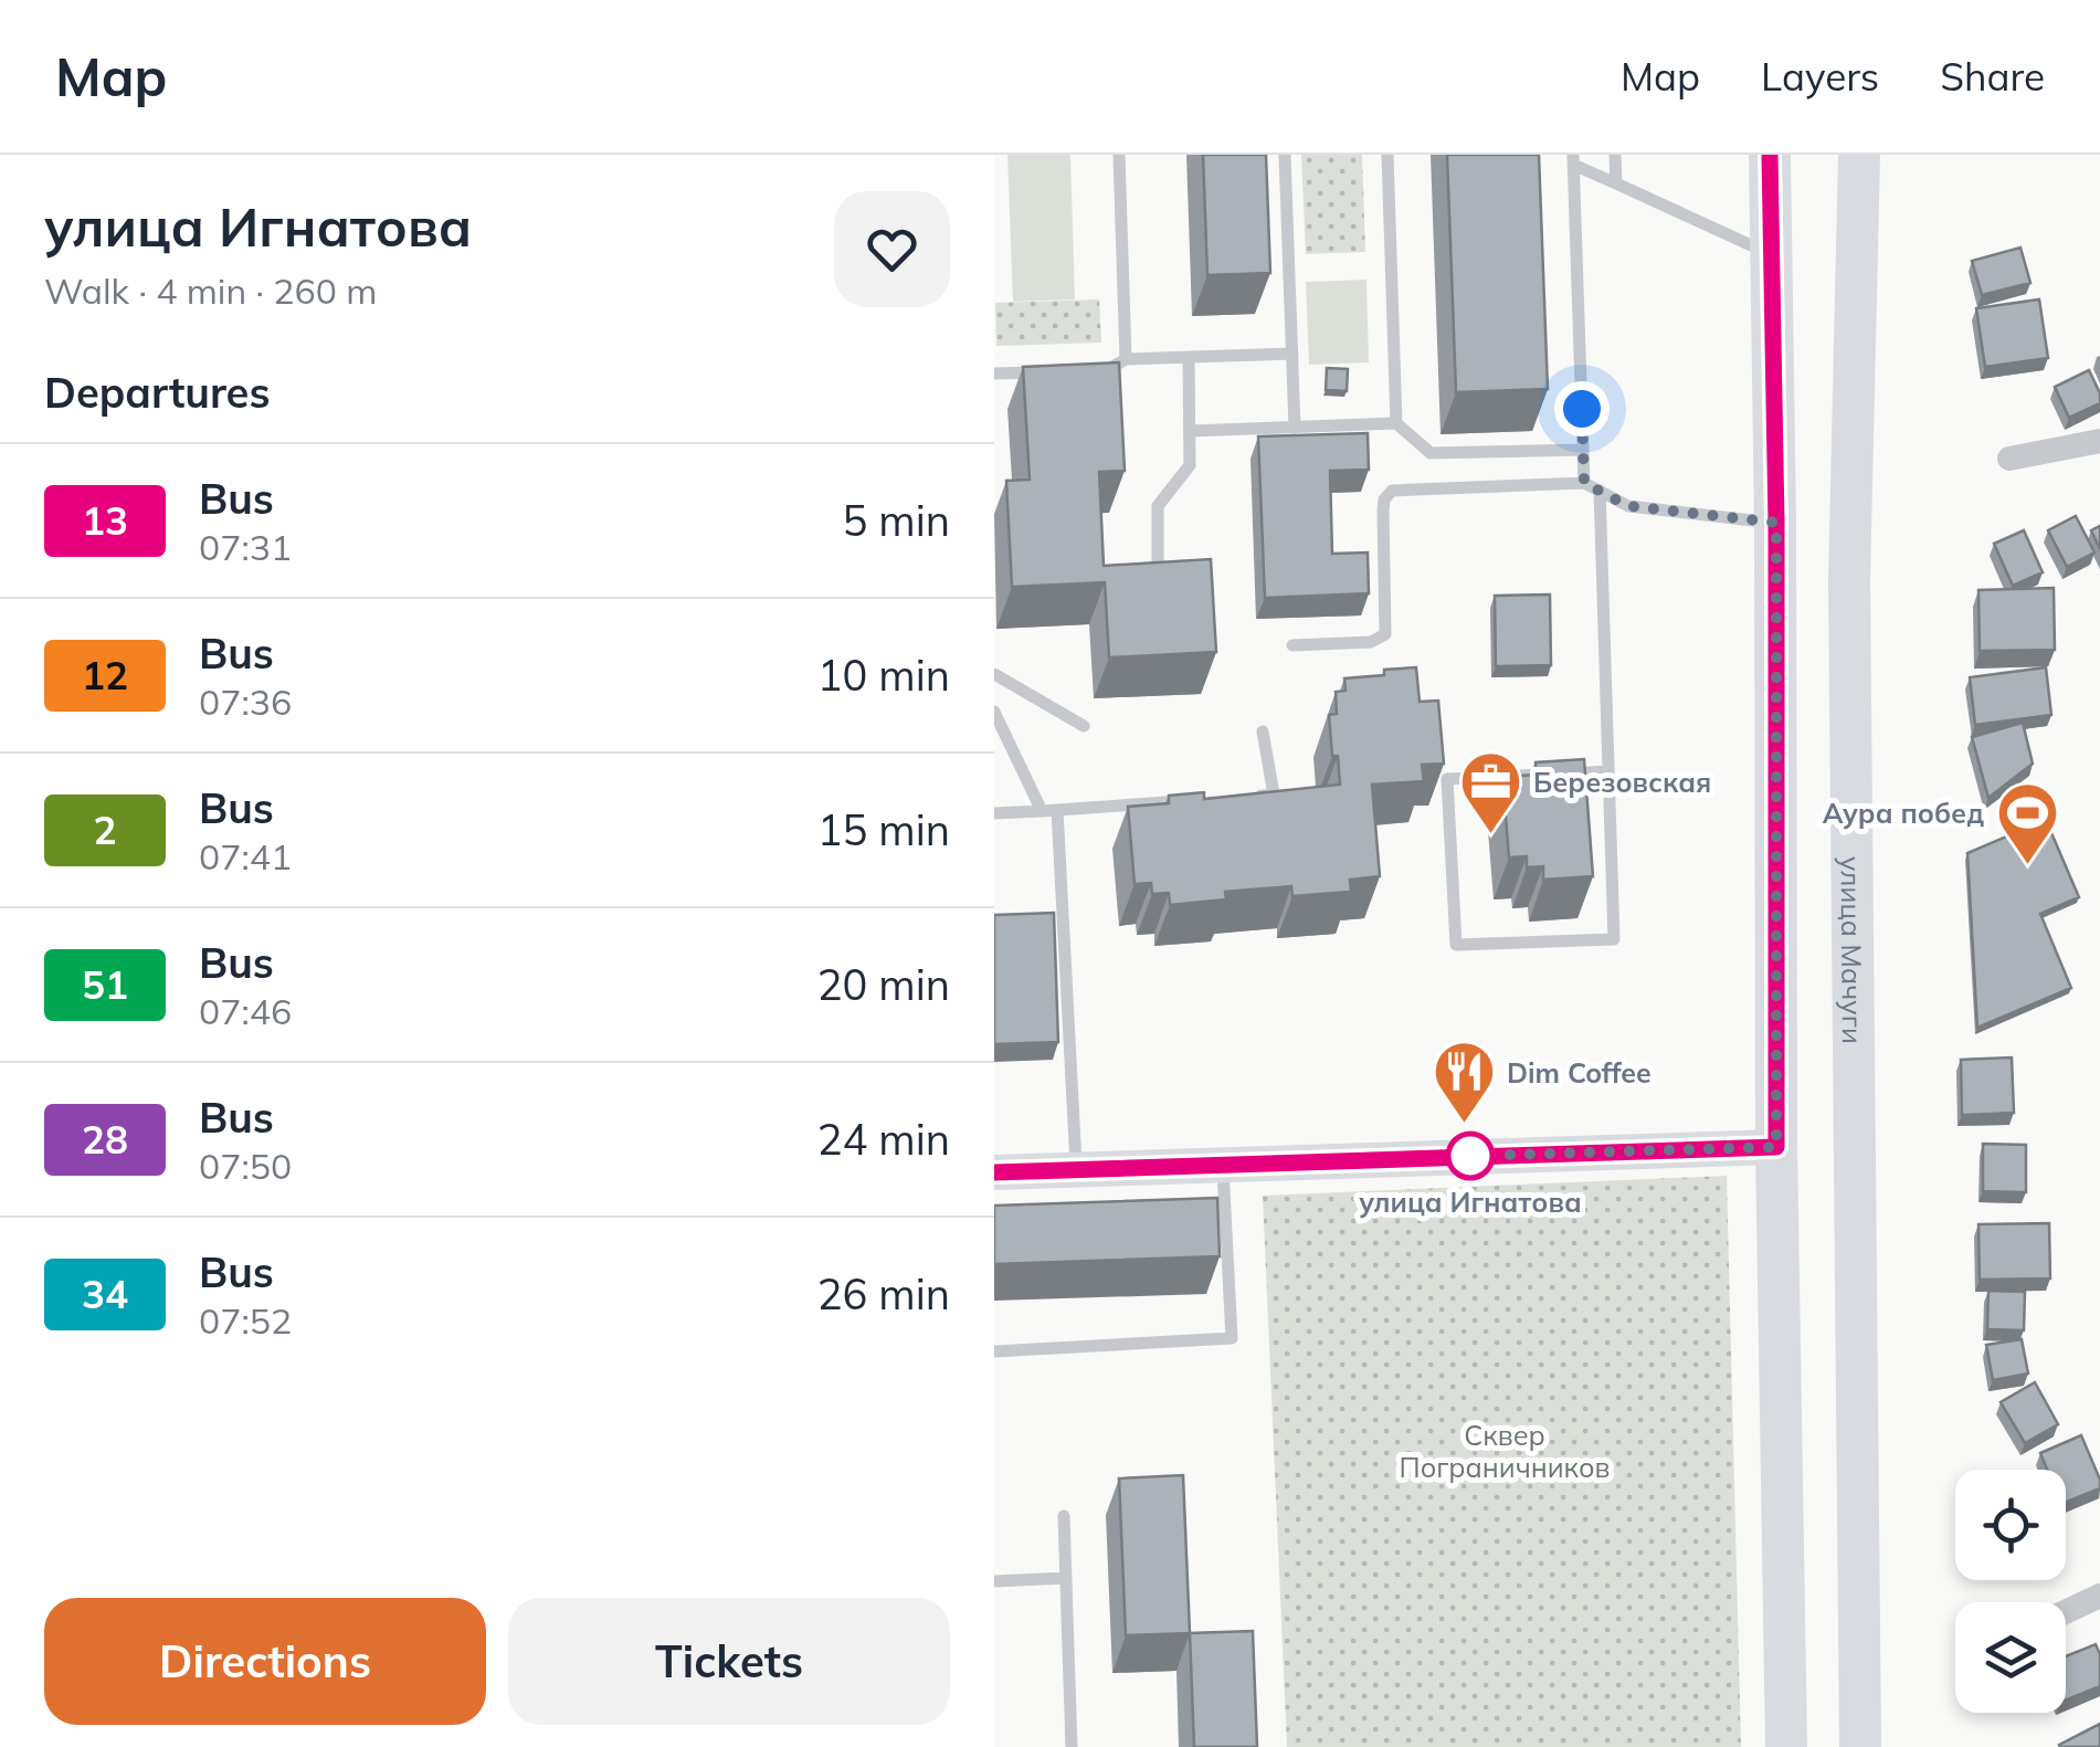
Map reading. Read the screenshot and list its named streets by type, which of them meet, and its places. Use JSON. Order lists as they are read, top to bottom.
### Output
{
  "streets": {
    "main road": ["улица Мачуги"]
  },
  "parks": ["Сквер Пограничников"],
  "places": {
    "office": ["Березовская"],
    "sports": ["Аура побед"],
    "restaurant": ["Dim Coffee"],
    "other": ["улица Игнатова"]
  },
  "lines": ["bus line 13"],
  "page": {
    "header": "Map",
    "nav": ["Map", "Layers", "Share"],
    "heading": [
      ["улица Игнатова", "Walk · 4 min · 260 m"],
      "Departures"
    ],
    "list": [
      {
        "mark": "13",
        "name": "Bus",
        "note": "07:31",
        "value": "5 min"
      },
      {
        "mark": "12",
        "name": "Bus",
        "note": "07:36",
        "value": "10 min"
      },
      {
        "mark": "2",
        "name": "Bus",
        "note": "07:41",
        "value": "15 min"
      },
      {
        "mark": "51",
        "name": "Bus",
        "note": "07:46",
        "value": "20 min"
      },
      {
        "mark": "28",
        "name": "Bus",
        "note": "07:50",
        "value": "24 min"
      },
      {
        "mark": "34",
        "name": "Bus",
        "note": "07:52",
        "value": "26 min"
      }
    ],
    "buttons": ["Directions", "Tickets"]
  }
}
